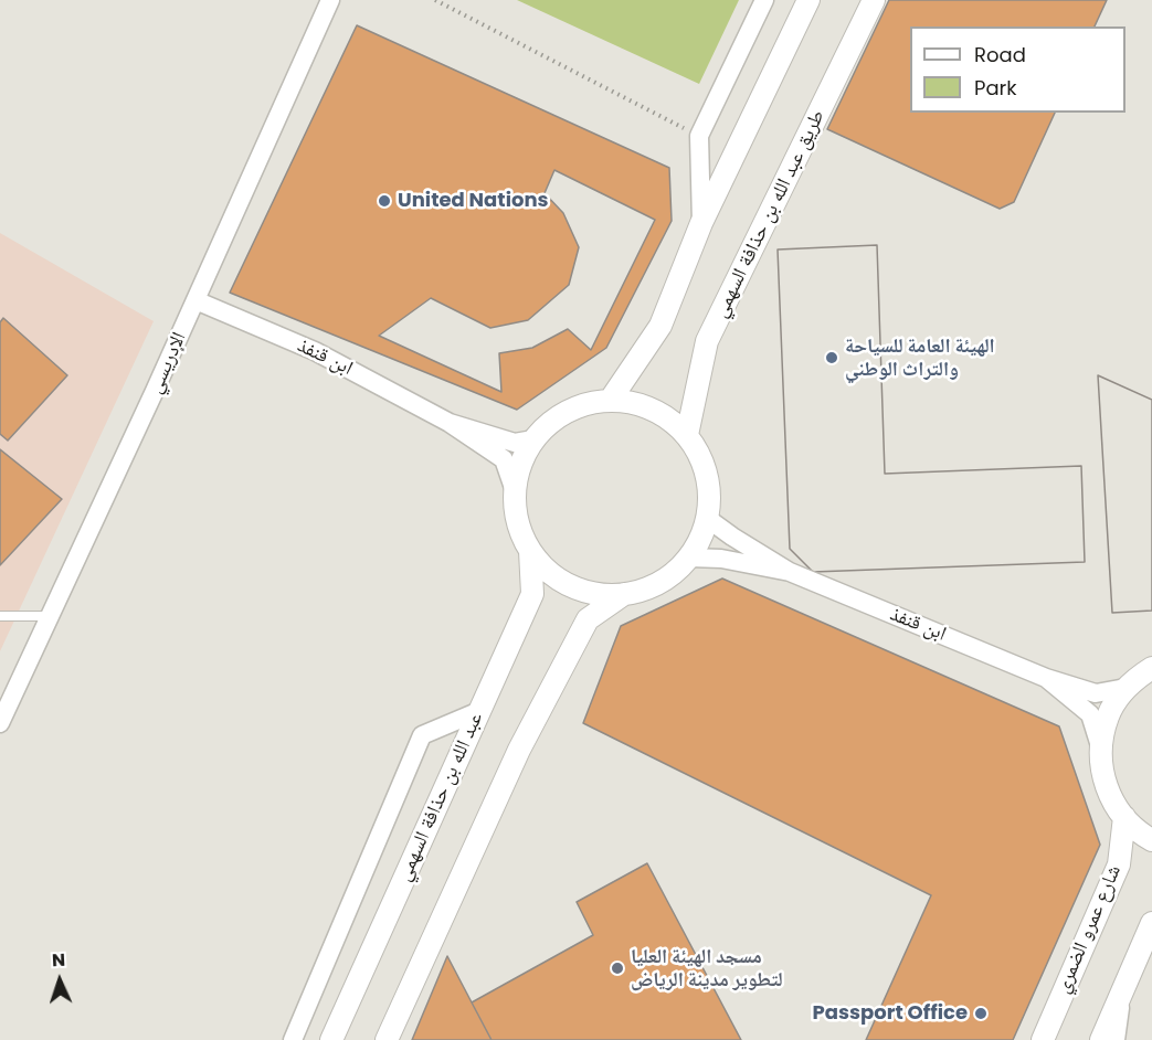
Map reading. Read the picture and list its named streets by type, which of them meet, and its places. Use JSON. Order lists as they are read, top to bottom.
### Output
{
  "streets": {
    "street": [
      "طريق عبد الله بن حذافة السهمي",
      "ابن قنفذ",
      "الإدريسي",
      "عبد الله بن حذافة السهمي",
      "شارع عمرو الضمري"
    ]
  },
  "crossings": [
    ["طريق عبد الله بن حذافة السهمي", "عبد الله بن حذافة السهمي"],
    ["ابن قنفذ", "الإدريسي"]
  ],
  "places": [
    "United Nations",
    "الهيئة العامة للسياحة والتراث الوطني",
    "مسجد الهيئة العليا لتطوير مدينة الرياض",
    "Passport Office"
  ],
  "legend": ["Road", "Park"],
  "north": "top"
}
